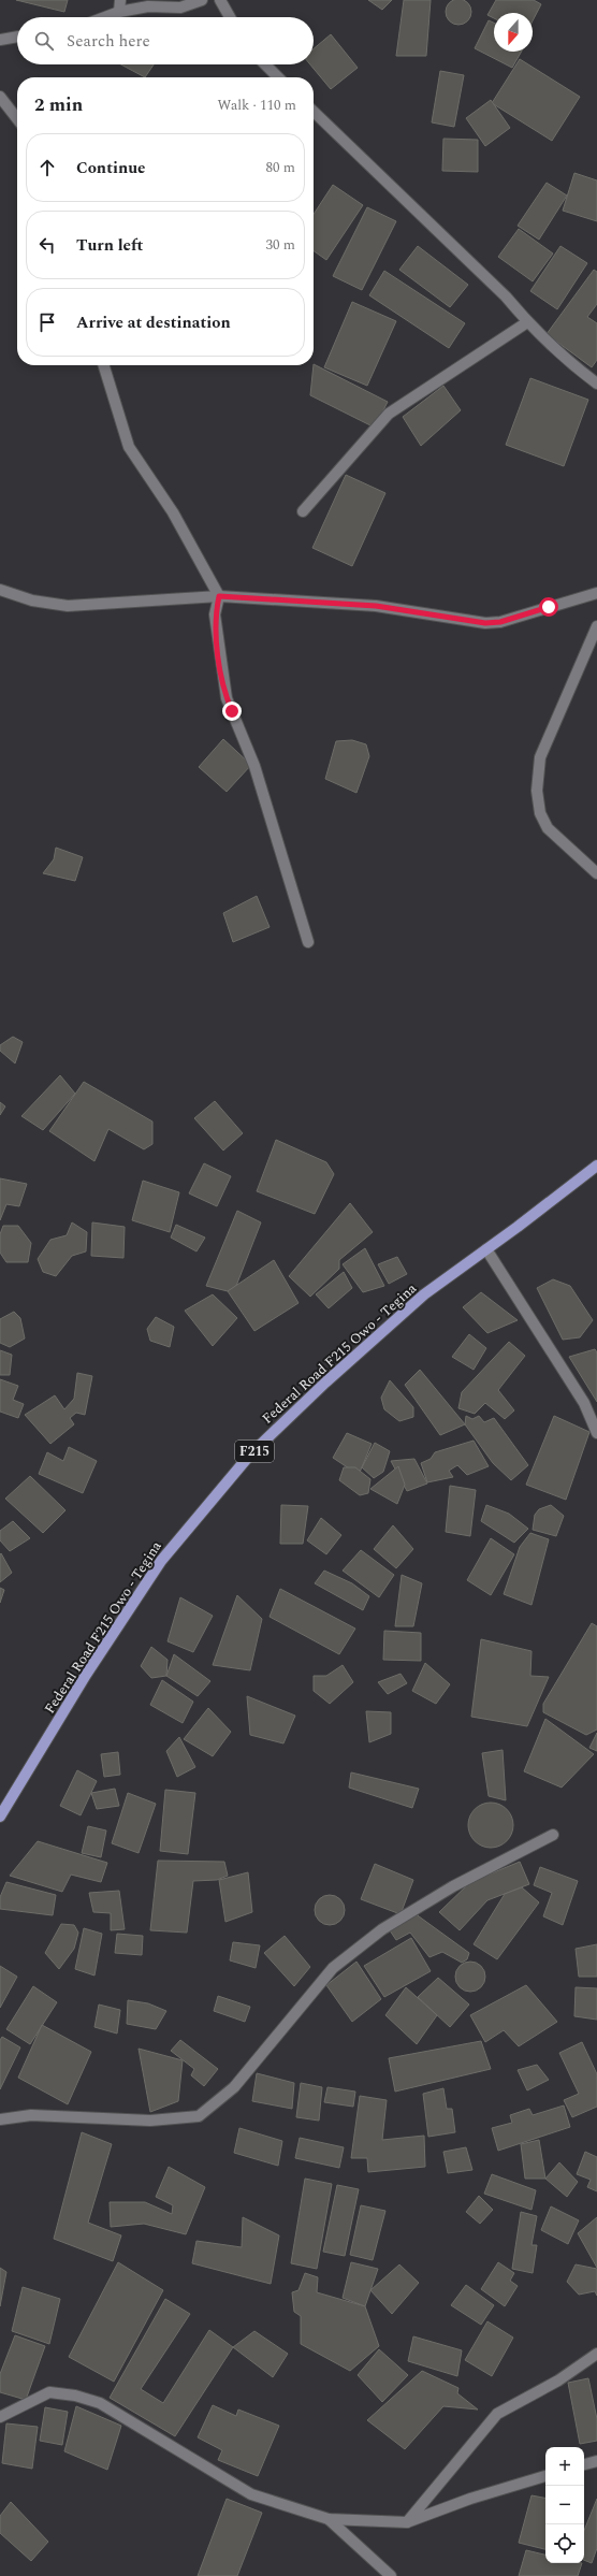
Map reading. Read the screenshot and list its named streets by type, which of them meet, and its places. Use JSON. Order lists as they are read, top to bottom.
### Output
{
  "streets": {
    "main road": ["Federal Road F215 Owo - Tegina", "F215"]
  },
  "north": "bottom",
  "page": {
    "search": "Search here",
    "heading": ["2 min", "Walk · 110 m"],
    "list": [
      ["Continue", "80 m"],
      ["Turn left", "30 m"],
      "Arrive at destination"
    ],
    "map_buttons": ["+", "−"]
  }
}
